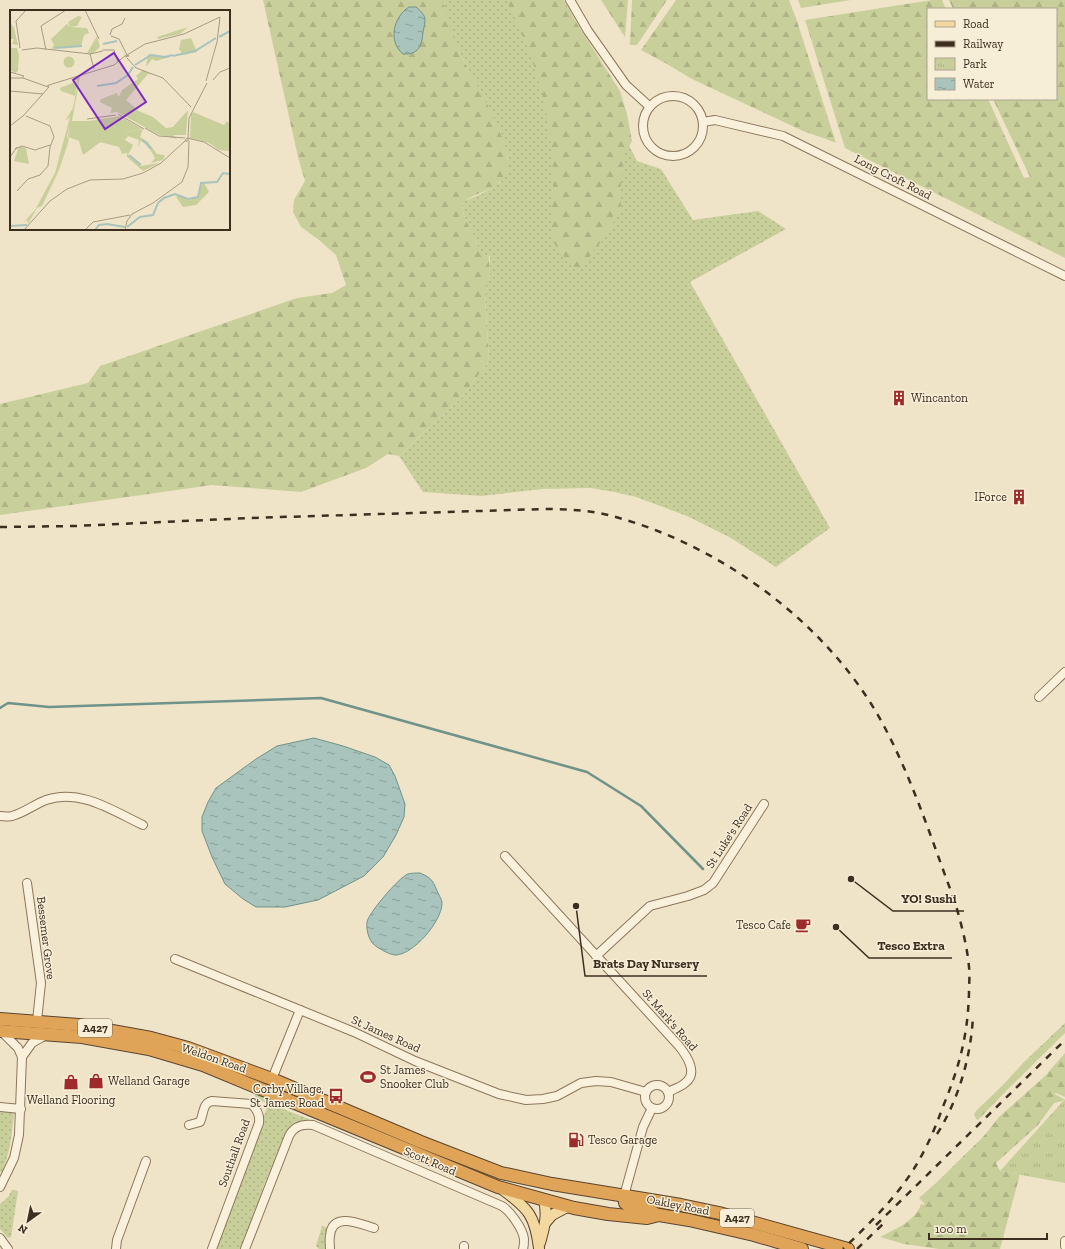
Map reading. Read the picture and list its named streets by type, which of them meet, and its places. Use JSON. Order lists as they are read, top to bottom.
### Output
{
  "streets": {
    "highway": ["A427", "Weldon Road", "Oakley Road"],
    "street": [
      "Long Croft Road",
      "St Luke's Road",
      "Bessemer Grove",
      "St Mark's Road",
      "St James Road",
      "Southall Road",
      "Scott Road"
    ]
  },
  "crossings": [
    ["St Luke's Road", "St Mark's Road"],
    ["Bessemer Grove", "Weldon Road"],
    ["St Mark's Road", "St James Road"],
    ["Weldon Road", "Oakley Road"]
  ],
  "places": {
    "building": ["Wincanton", "IForce"],
    "other": ["YO! Sushi", "Brats Day Nursery", "Tesco Extra"],
    "cafe": ["Tesco Cafe"],
    "sports": ["St James Snooker Club"],
    "shop": ["Welland Garage", "Welland Flooring"],
    "bus stop": ["Corby Village, St James Road"],
    "fuel station": ["Tesco Garage"]
  },
  "legend": [
    "Road",
    "Railway",
    "Park",
    "Water"
  ],
  "scale_bar": "100 m",
  "north": "bottom left"
}
